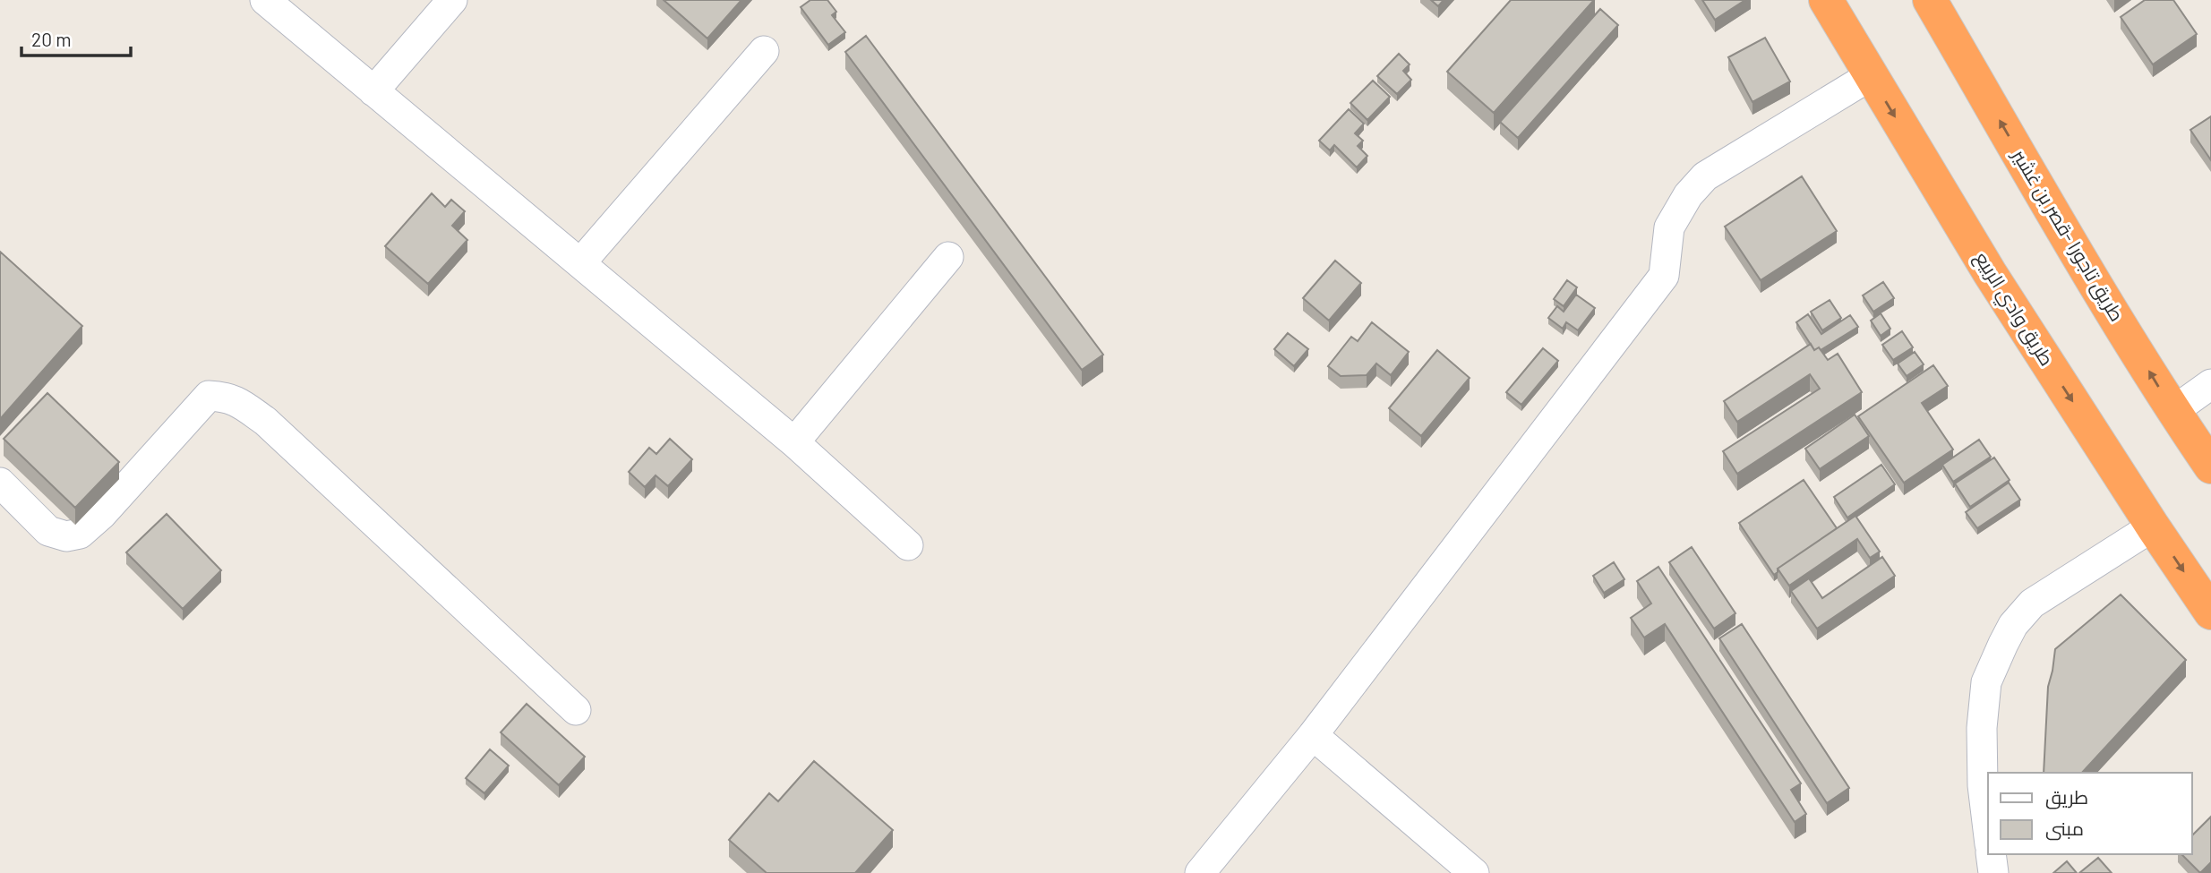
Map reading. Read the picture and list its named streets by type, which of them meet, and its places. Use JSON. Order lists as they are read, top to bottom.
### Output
{
  "streets": {
    "highway": ["طريق تاجورا -قصر بن غشير", "طريق وادي الربيع"]
  },
  "one_way": ["طريق تاجورا -قصر بن غشير", "طريق وادي الربيع"],
  "legend": ["طريق", "مبنى"],
  "scale_bar": "20 m"
}
